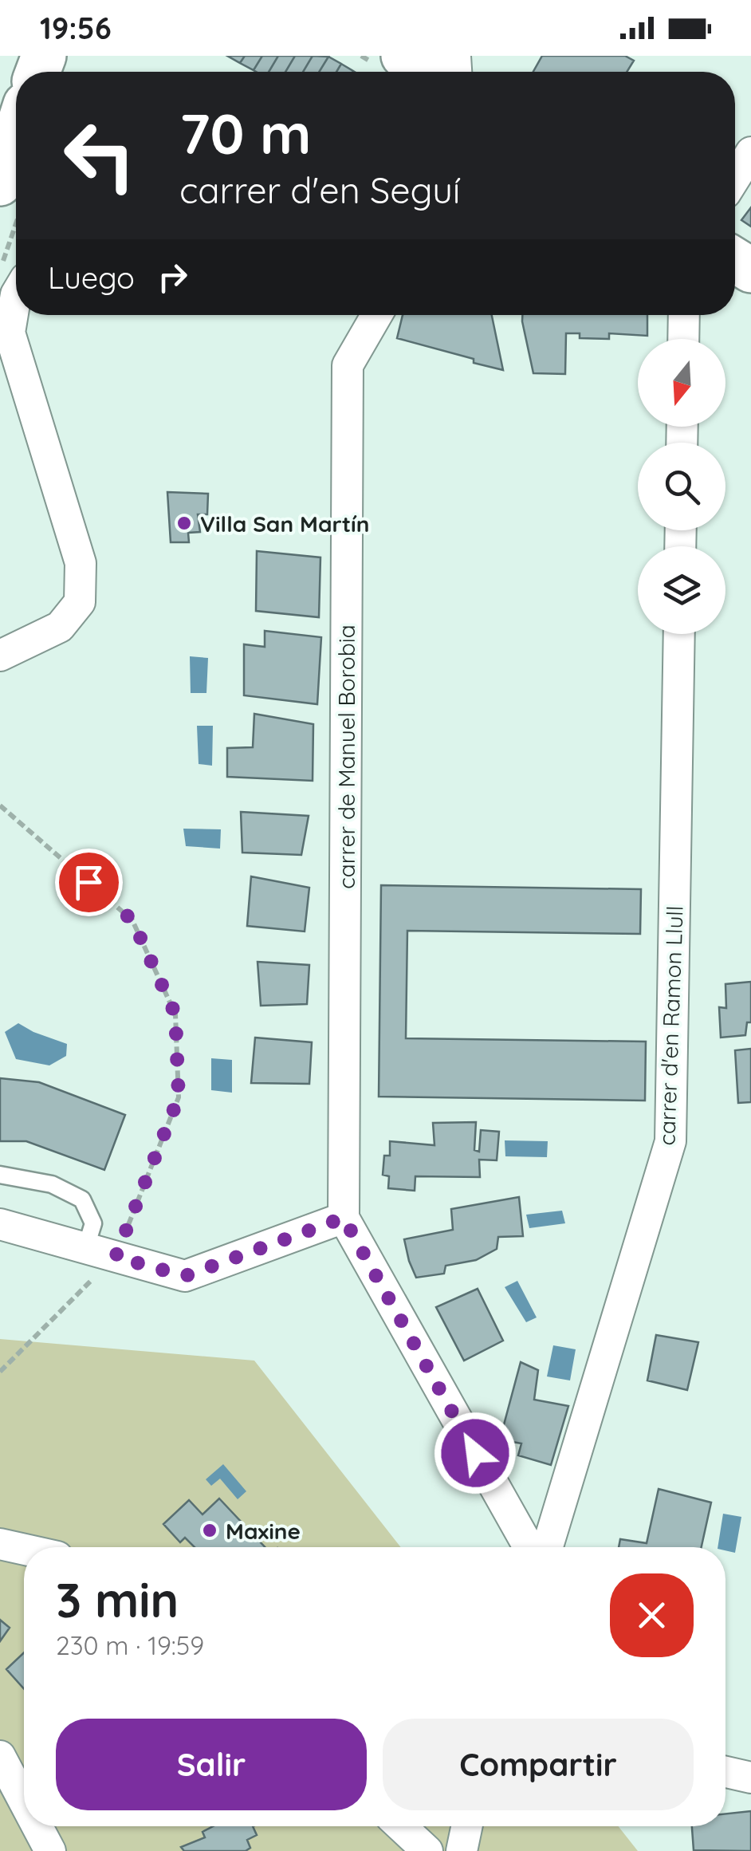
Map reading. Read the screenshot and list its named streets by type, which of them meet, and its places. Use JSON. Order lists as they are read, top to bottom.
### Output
{
  "streets": {
    "street": ["carrer de Manuel Borobia", "carrer d'en Ramon Llull"]
  },
  "places": ["Villa San Martín", "Maxine"],
  "north": "bottom",
  "page": {
    "status": "19:56",
    "turn": ["70 m", "carrer d'en Seguí"],
    "then": "Luego",
    "heading": ["3 min", "230 m · 19:59"],
    "buttons": ["Salir", "Compartir"]
  }
}
